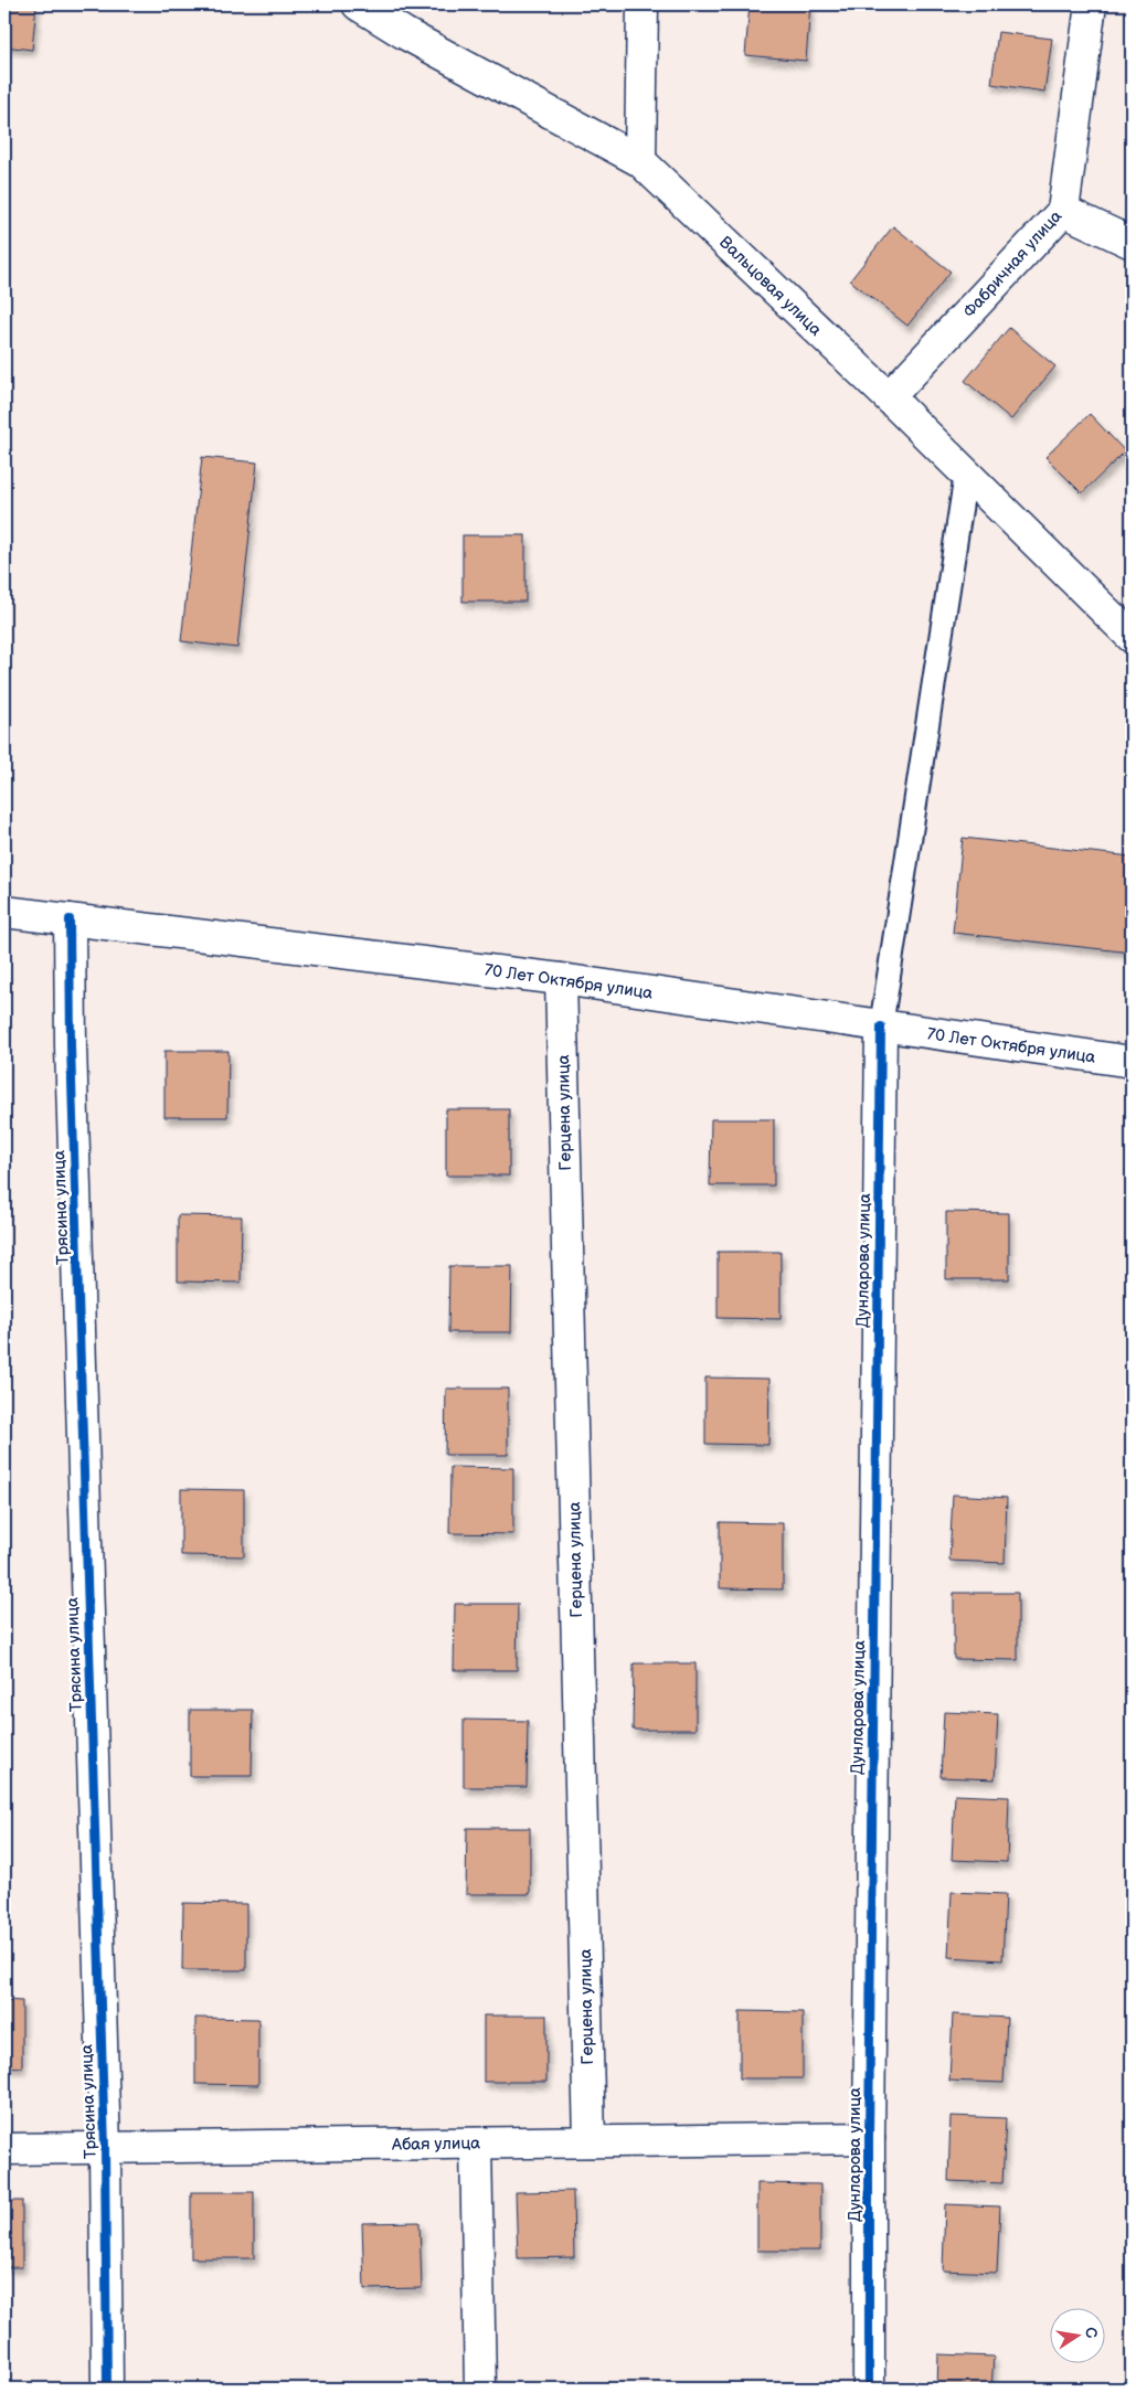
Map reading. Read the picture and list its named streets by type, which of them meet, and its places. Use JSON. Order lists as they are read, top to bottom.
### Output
{
  "streets": {
    "street": [
      "Фабричная улица",
      "Вальцовая улица",
      "70 Лет Октября улица",
      "Герцена улица",
      "Трясина улица",
      "Дунларова улица",
      "Абая улица"
    ]
  },
  "crossings": [
    ["Фабричная улица", "Вальцовая улица"],
    ["70 Лет Октября улица", "Герцена улица"],
    ["70 Лет Октября улица", "Трясина улица"],
    ["70 Лет Октября улица", "Дунларова улица"],
    ["Герцена улица", "Абая улица"],
    ["Трясина улица", "Абая улица"],
    ["Дунларова улица", "Абая улица"]
  ],
  "north": "right"
}
